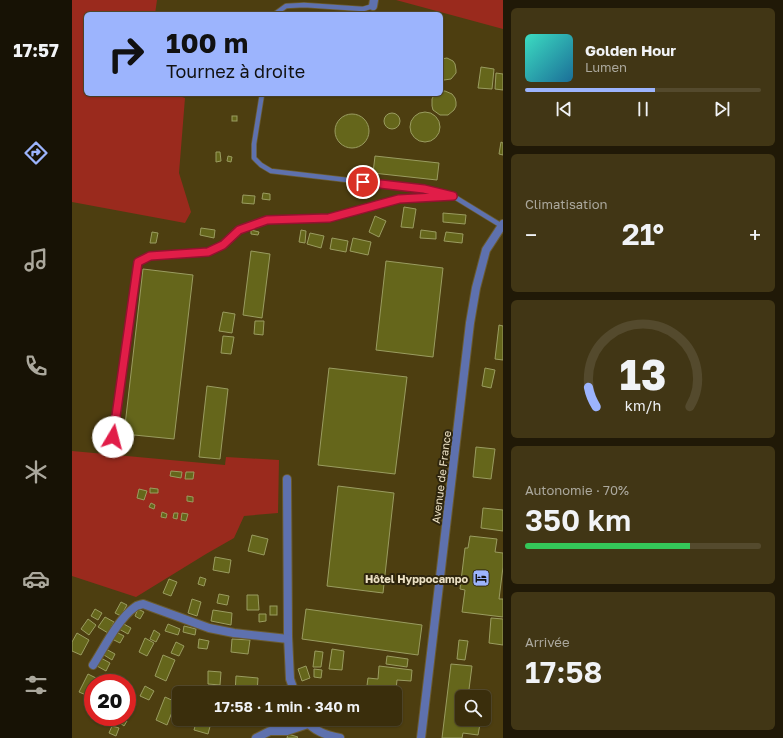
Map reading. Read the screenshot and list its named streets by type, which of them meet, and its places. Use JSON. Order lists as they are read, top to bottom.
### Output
{
  "streets": {
    "street": ["Avenue de France"]
  },
  "places": {
    "hotel": ["Hôtel Hyppocampo"]
  },
  "page": {
    "tabs": "17:57",
    "turn": ["100 m", "Tournez à droite"],
    "song": ["Golden Hour", "Lumen"],
    "tile": [
      "Climatisation",
      ["Autonomie · 70%", "350 km"],
      ["Arrivée", "17:58"]
    ],
    "heat": ["−", "21°", "+"],
    "limit": "20",
    "trip": "17:58 · 1 min · 340 m",
    "gauge": ["13", "km/h"]
  }
}
